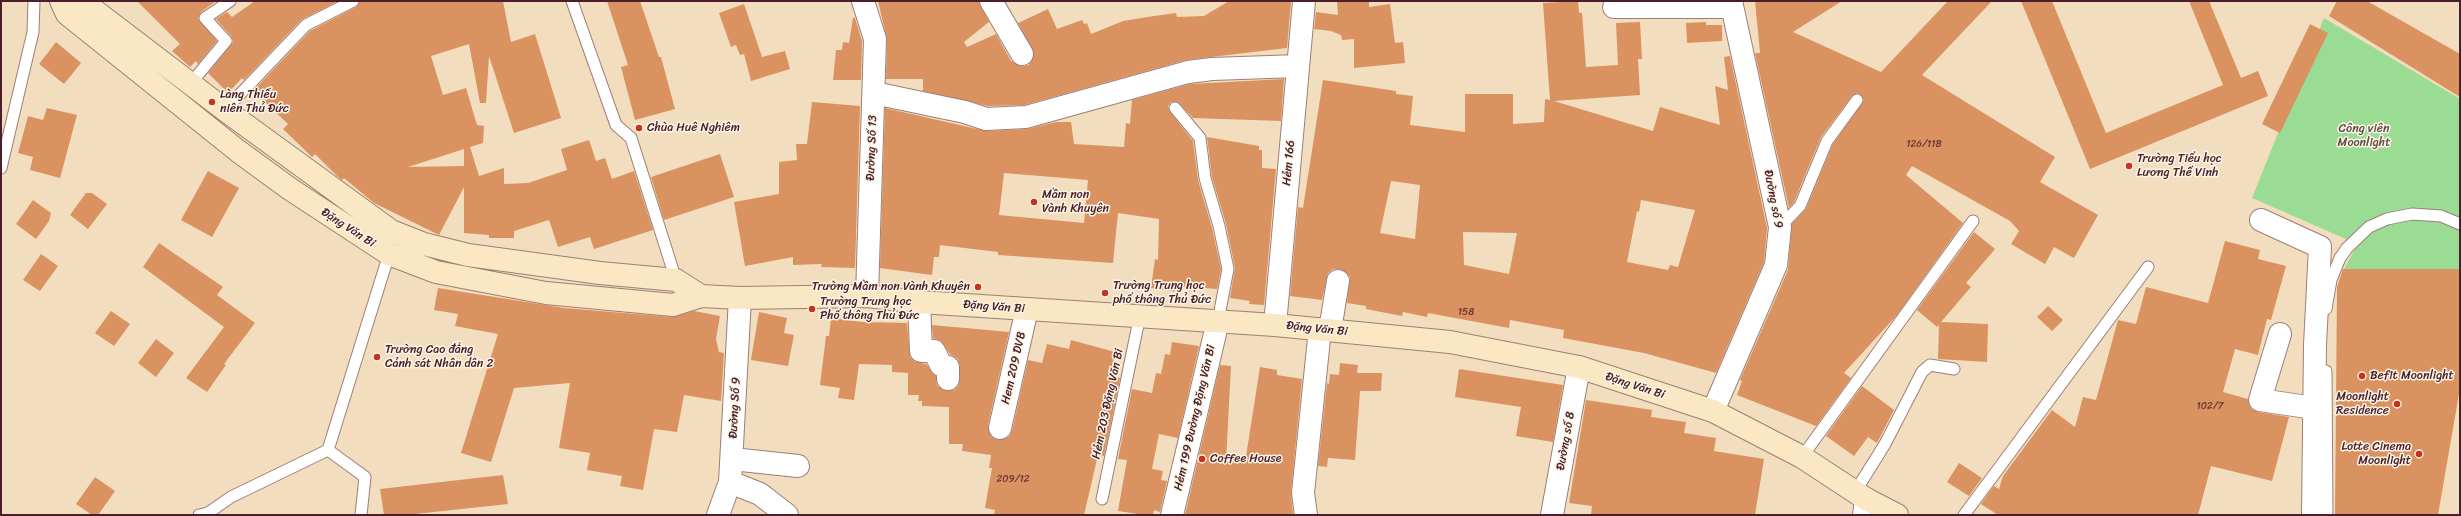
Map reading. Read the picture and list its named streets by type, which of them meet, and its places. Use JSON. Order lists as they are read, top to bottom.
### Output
{
  "streets": {
    "main road": ["Đặng Văn Bi"],
    "street": [
      "Đường Số 13",
      "Hẻm 166",
      "Đường số 9",
      "Hem 209 DVB",
      "Đường Số 9",
      "Hẻm 199 Đường Đặng Văn Bi",
      "Đường số 8"
    ],
    "lane": ["Hẻm 203 Đặng Văn Bi"]
  },
  "crossings": [
    ["Đường Số 13", "Đặng Văn Bi"],
    ["Hẻm 166", "Đặng Văn Bi"],
    ["Đường số 9", "Đặng Văn Bi"],
    ["Đặng Văn Bi", "Hem 209 DVB"],
    ["Đặng Văn Bi", "Hẻm 203 Đặng Văn Bi"],
    ["Đặng Văn Bi", "Đường Số 9"],
    ["Đặng Văn Bi", "Hẻm 199 Đường Đặng Văn Bi"],
    ["Đặng Văn Bi", "Đường số 8"]
  ],
  "parks": ["Công viên Moonlight"],
  "places": [
    "Làng Thiếu niên Thủ Đức",
    "Chùa Huê Nghiêm",
    "Trường Tiểu học Lương Thế Vinh",
    "Mầm non Vành Khuyên",
    "Trường Mầm non Vành Khuyên",
    "Trường Trung học phổ thông Thủ Đức",
    "Trường Trung học Phổ thông Thủ Đức",
    "Trường Cao đẳng Cảnh sát Nhân dân 2",
    "Befit Moonlight",
    "Moonlight Residence",
    "Lotte Cinema Moonlight",
    "Coffee House"
  ],
  "house_numbers": [
    "126/11B",
    "158",
    "102/7",
    "209/12"
  ]
}
